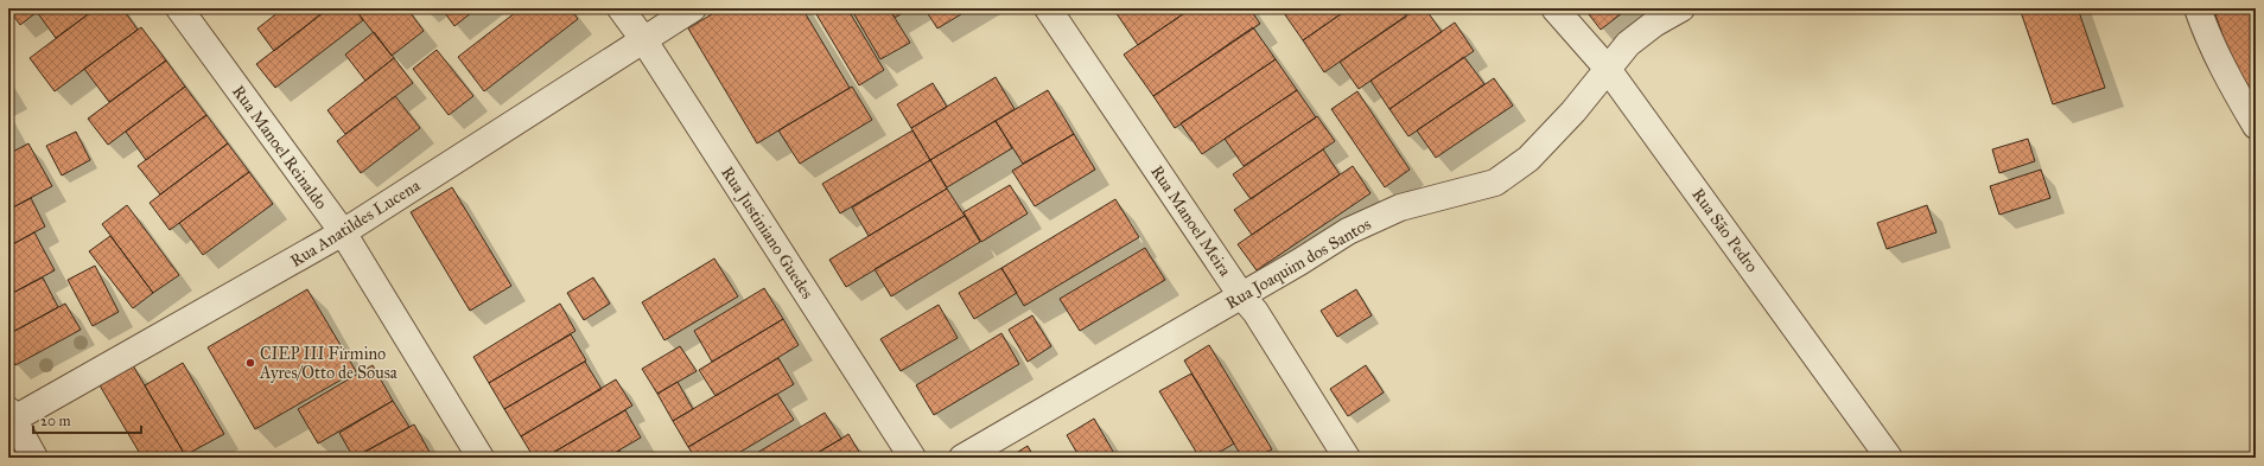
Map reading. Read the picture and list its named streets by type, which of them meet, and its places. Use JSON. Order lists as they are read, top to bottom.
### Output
{
  "streets": {
    "street": [
      "Rua Manoel Reinaldo",
      "Rua Manoel Meira",
      "Rua Anatildes Lucena",
      "Rua São Pedro",
      "Rua Justiniano Guedes",
      "Rua Joaquim dos Santos"
    ]
  },
  "crossings": [
    ["Rua Manoel Reinaldo", "Rua Anatildes Lucena"],
    ["Rua Manoel Meira", "Rua Joaquim dos Santos"],
    ["Rua Anatildes Lucena", "Rua Justiniano Guedes"],
    ["Rua São Pedro", "Rua Joaquim dos Santos"]
  ],
  "places": ["CIEP III Firmino Ayres/Otto de Sousa"],
  "scale_bar": "20 m"
}
